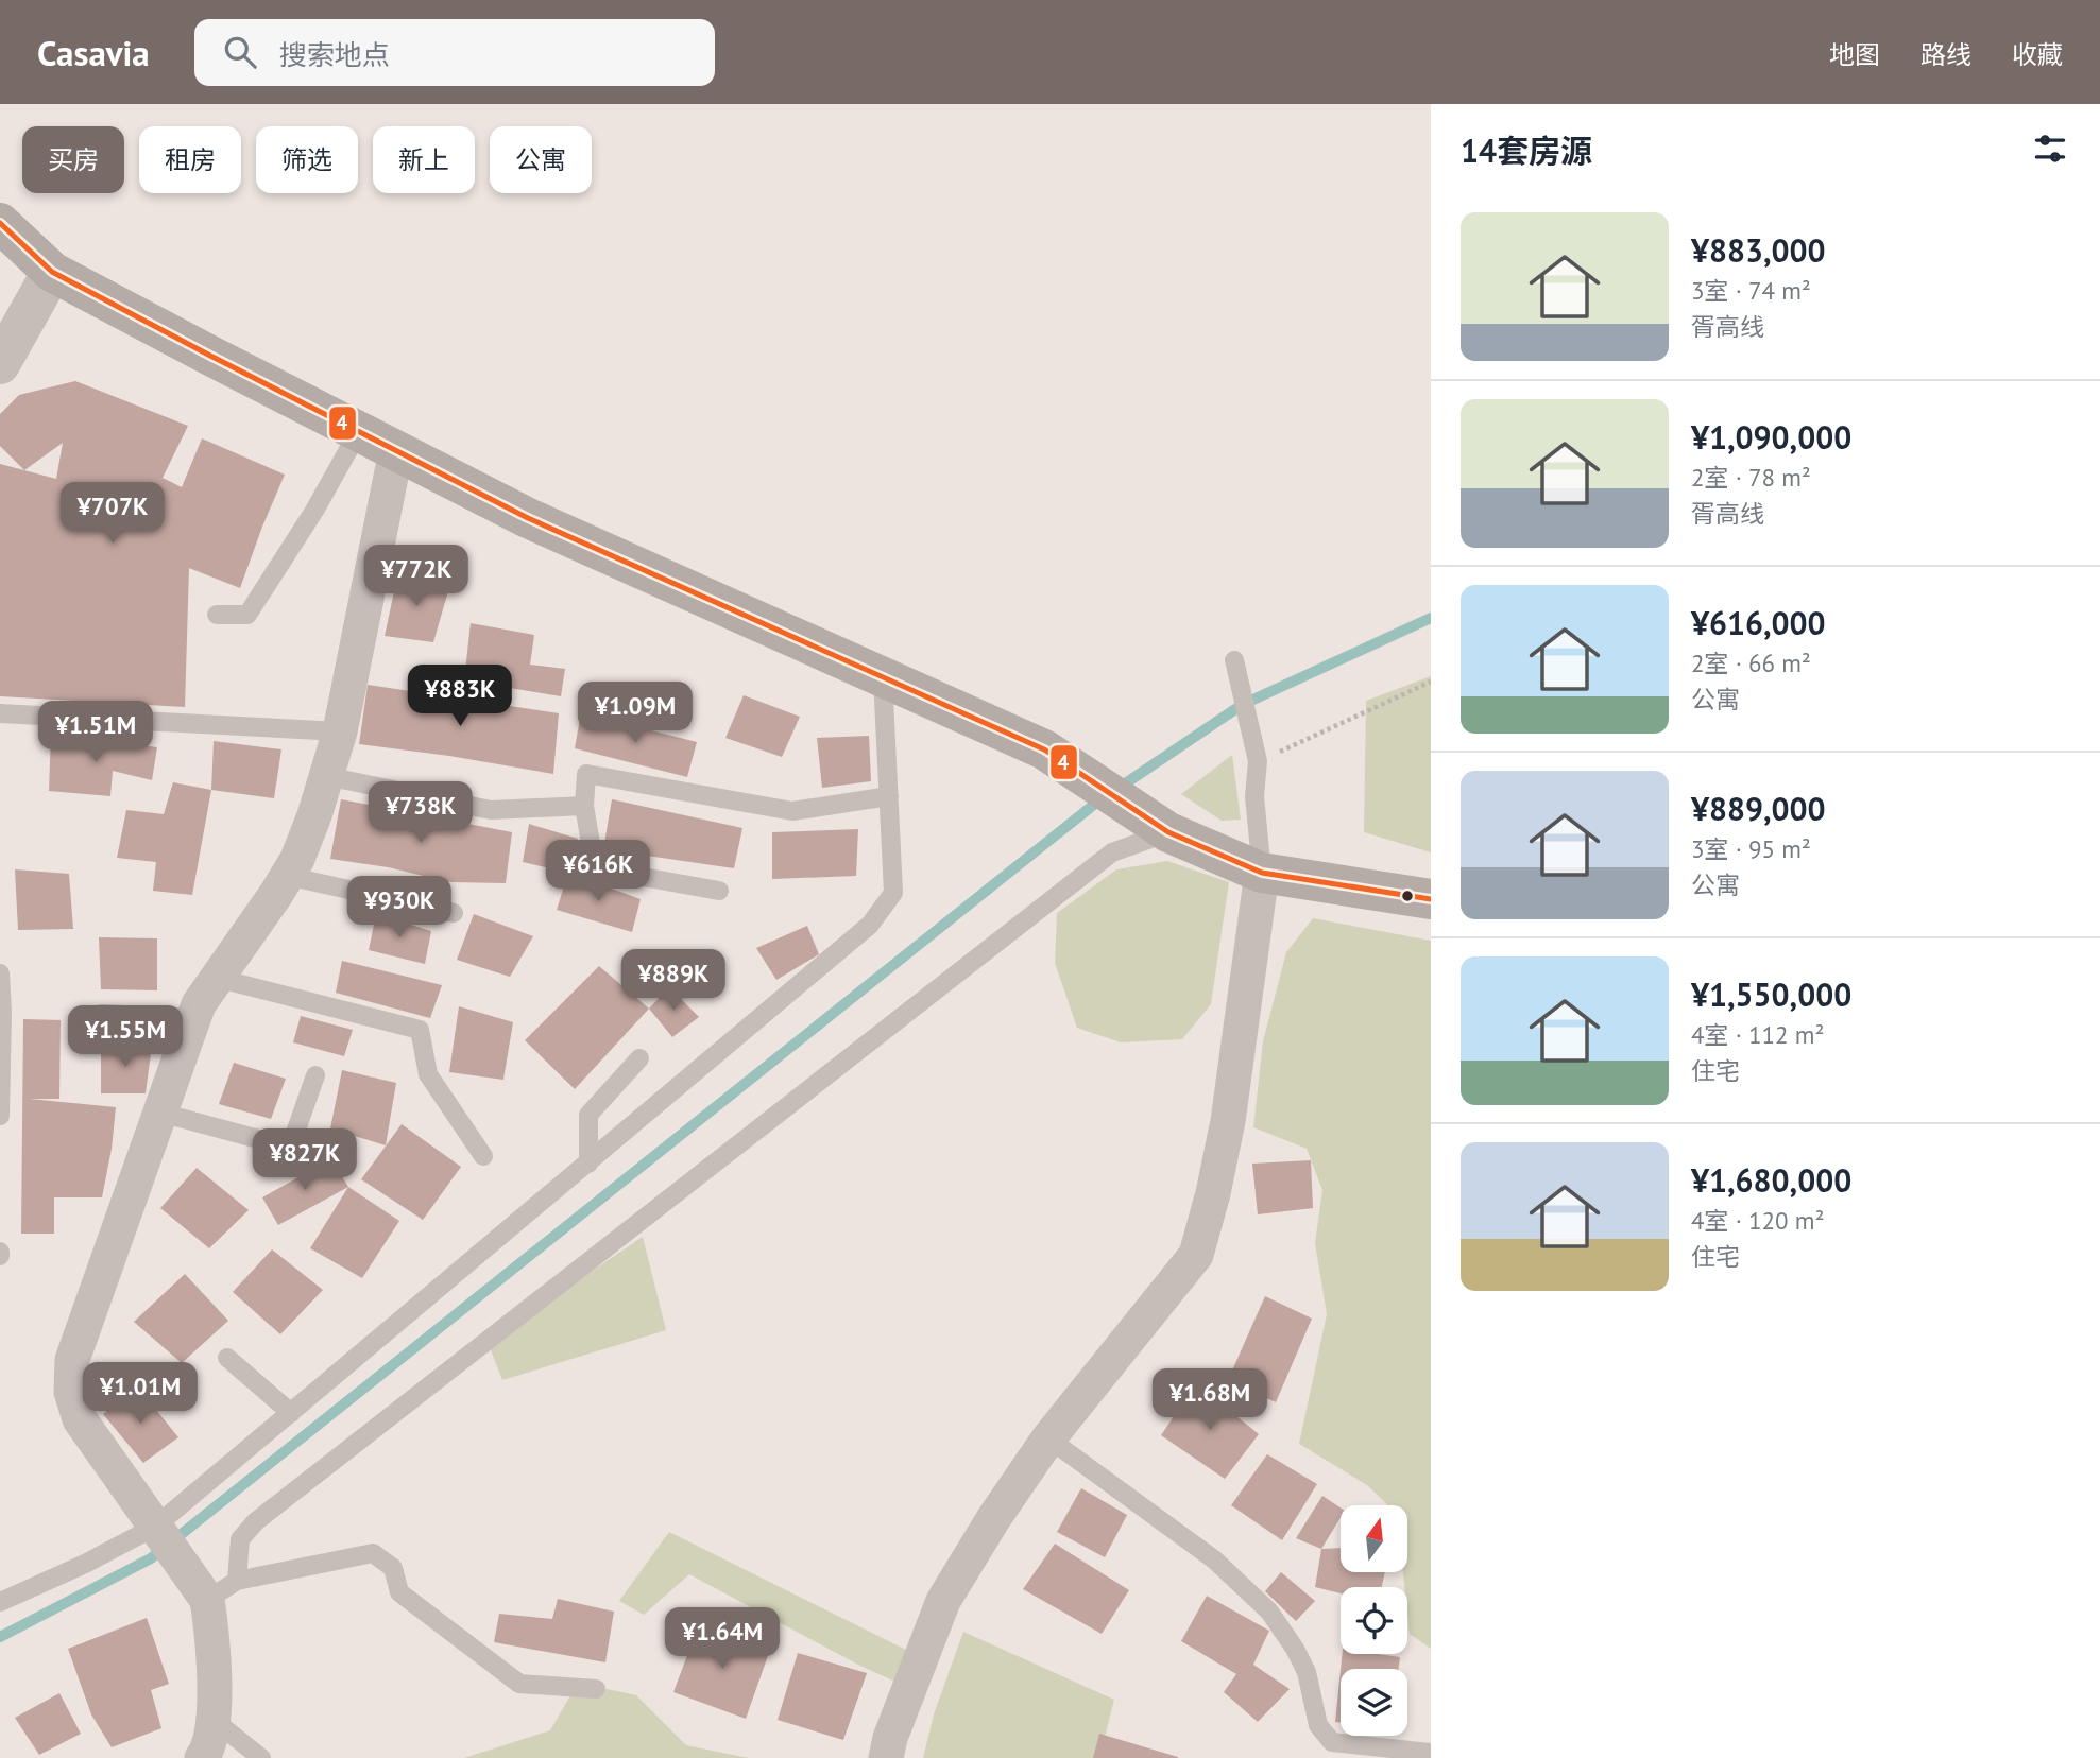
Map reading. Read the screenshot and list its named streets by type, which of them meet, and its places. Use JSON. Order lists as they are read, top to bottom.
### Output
{
  "lines": ["transit line 4"],
  "north": "top",
  "page": {
    "header": "Casavia",
    "search": "搜索地点",
    "nav": ["地图", "路线", "收藏"],
    "heading": "14套房源",
    "chip": [
      "买房",
      "租房",
      "筛选",
      "新上",
      "公寓"
    ],
    "list": [
      {
        "name": "¥883,000",
        "note": "3室 · 74 m² · 胥高线"
      },
      {
        "name": "¥1,090,000",
        "note": "2室 · 78 m² · 胥高线"
      },
      {
        "name": "¥616,000",
        "note": "2室 · 66 m² · 公寓"
      },
      {
        "name": "¥889,000",
        "note": "3室 · 95 m² · 公寓"
      },
      {
        "name": "¥1,550,000",
        "note": "4室 · 112 m² · 住宅"
      },
      {
        "name": "¥1,680,000",
        "note": "4室 · 120 m² · 住宅"
      }
    ],
    "price": [
      "¥707K",
      "¥772K",
      "¥883K",
      "¥1.09M",
      "¥1.51M",
      "¥738K",
      "¥616K",
      "¥930K",
      "¥889K",
      "¥1.55M",
      "¥827K",
      "¥1.01M",
      "¥1.68M",
      "¥1.64M"
    ]
  }
}
